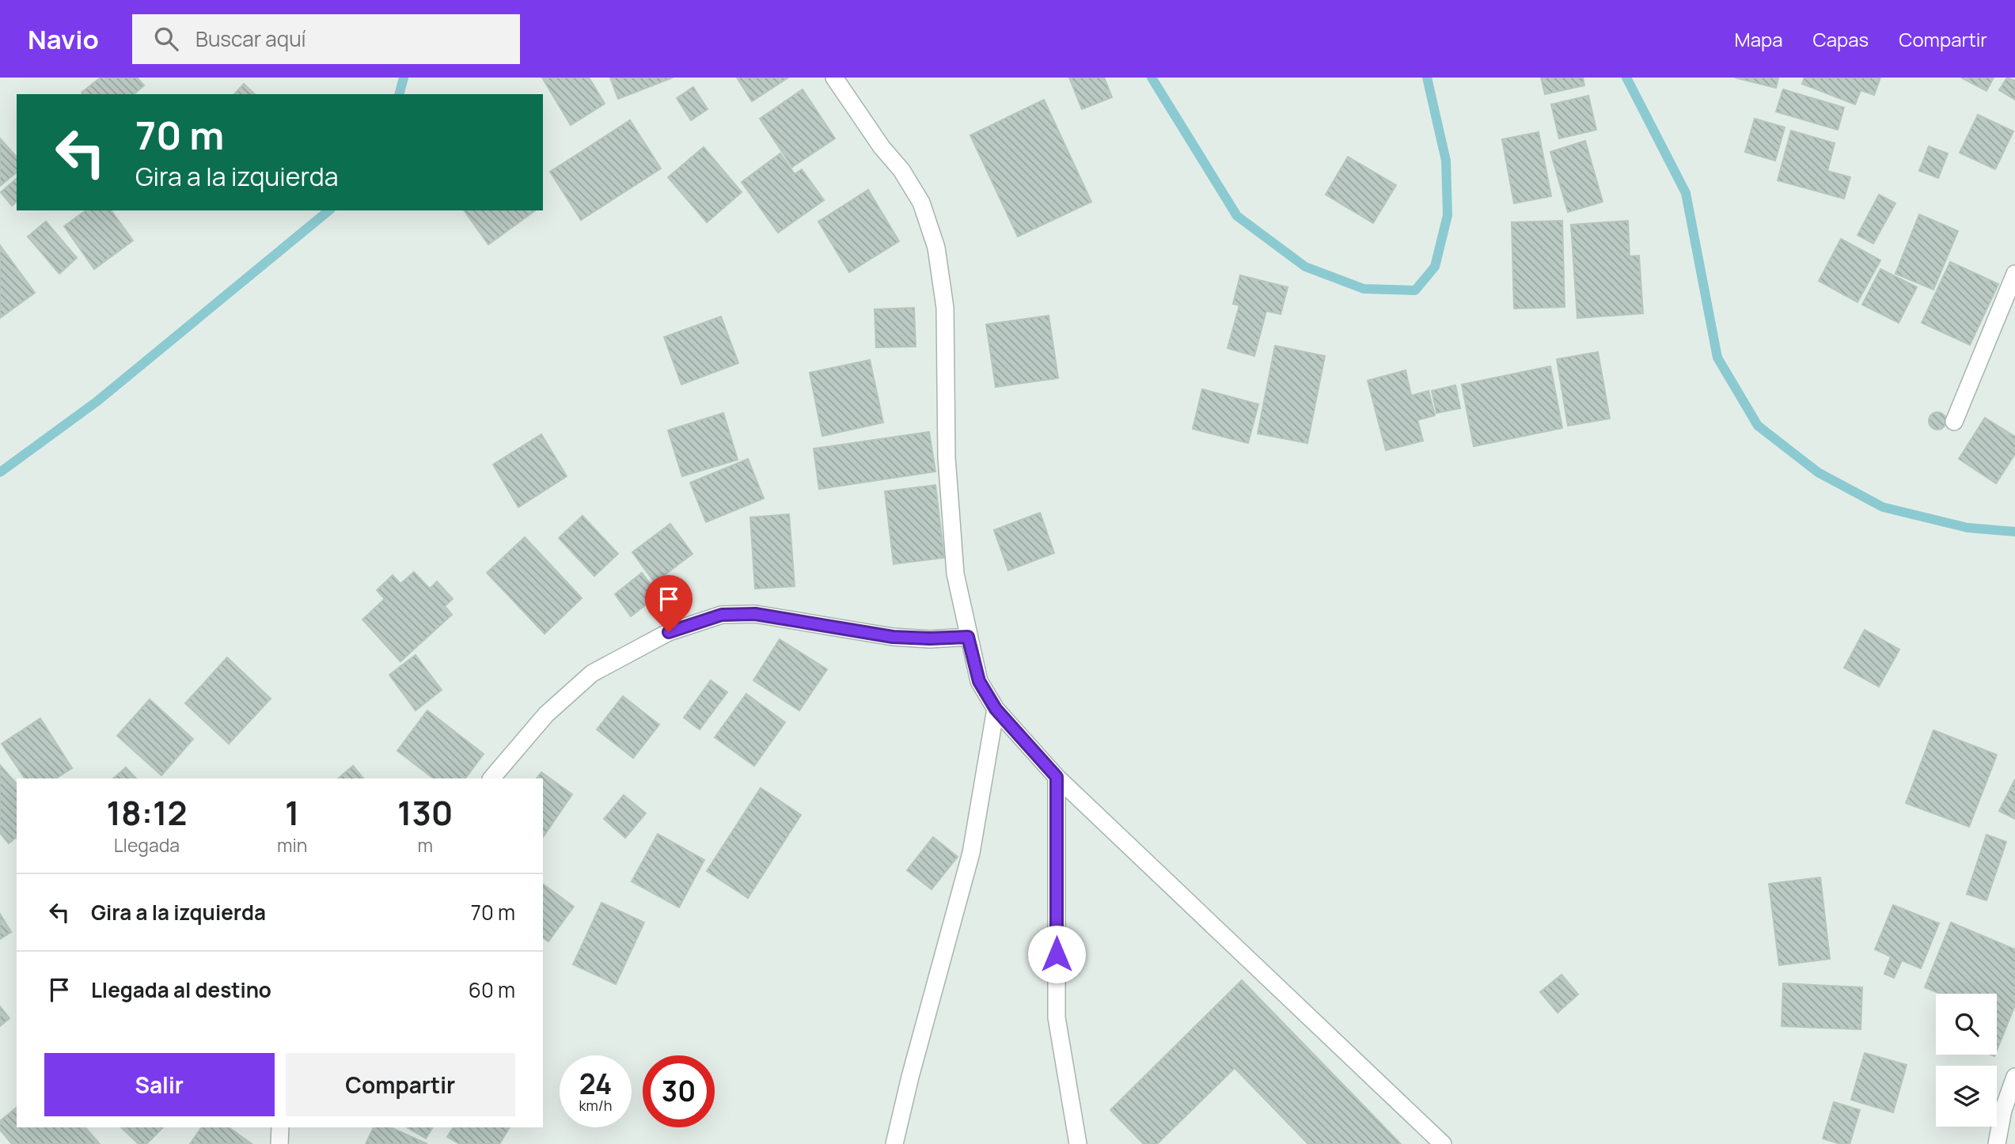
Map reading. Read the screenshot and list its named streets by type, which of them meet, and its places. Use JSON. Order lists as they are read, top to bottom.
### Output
{
  "page": {
    "header": "Navio",
    "search": "Buscar aquí",
    "nav": ["Mapa", "Capas", "Compartir"],
    "turn": ["70 m", "Gira a la izquierda"],
    "eta": [
      "18:12",
      "Llegada",
      "1",
      "min",
      "130",
      "m"
    ],
    "list": [
      {
        "name": "Gira a la izquierda",
        "value": "70 m"
      },
      {
        "name": "Llegada al destino",
        "value": "60 m"
      }
    ],
    "buttons": ["Salir", "Compartir"],
    "speed": "24 km/h",
    "limit": "30"
  }
}
